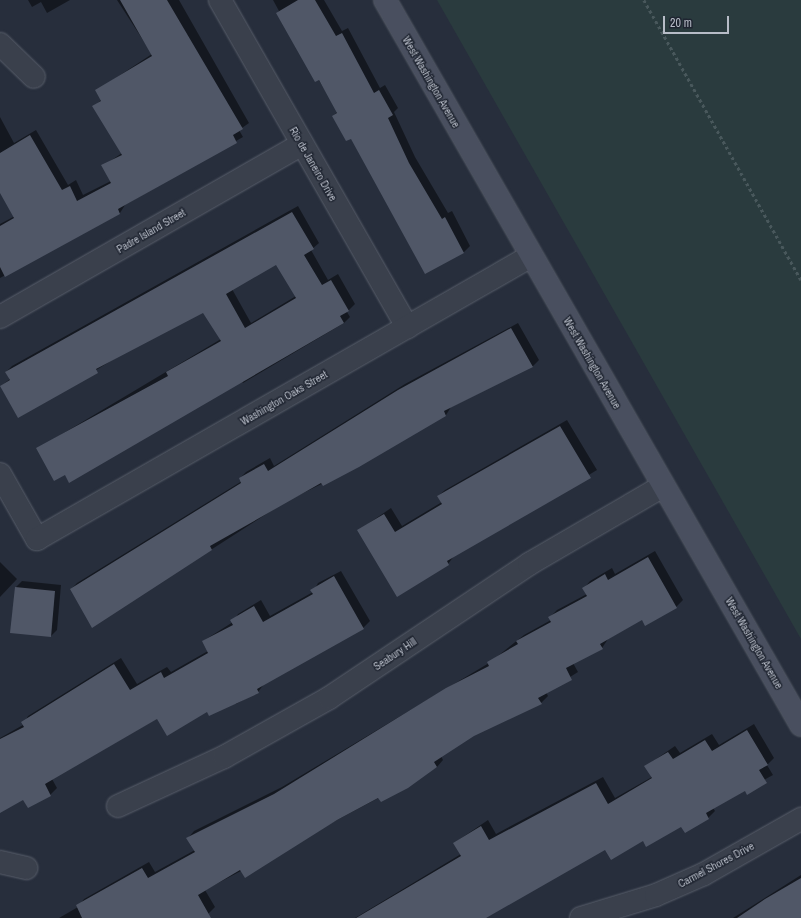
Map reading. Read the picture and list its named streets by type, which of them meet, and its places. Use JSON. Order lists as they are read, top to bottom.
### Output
{
  "streets": {
    "main road": ["West Washington Avenue"],
    "street": [
      "Rio de Janeiro Drive",
      "Padre Island Street",
      "Washington Oaks Street",
      "Seabury Hill",
      "Carmel Shores Drive"
    ]
  },
  "crossings": [
    ["West Washington Avenue", "Washington Oaks Street"],
    ["West Washington Avenue", "Seabury Hill"],
    ["Rio de Janeiro Drive", "Padre Island Street"],
    ["Rio de Janeiro Drive", "Washington Oaks Street"]
  ],
  "scale_bar": "20 m"
}
